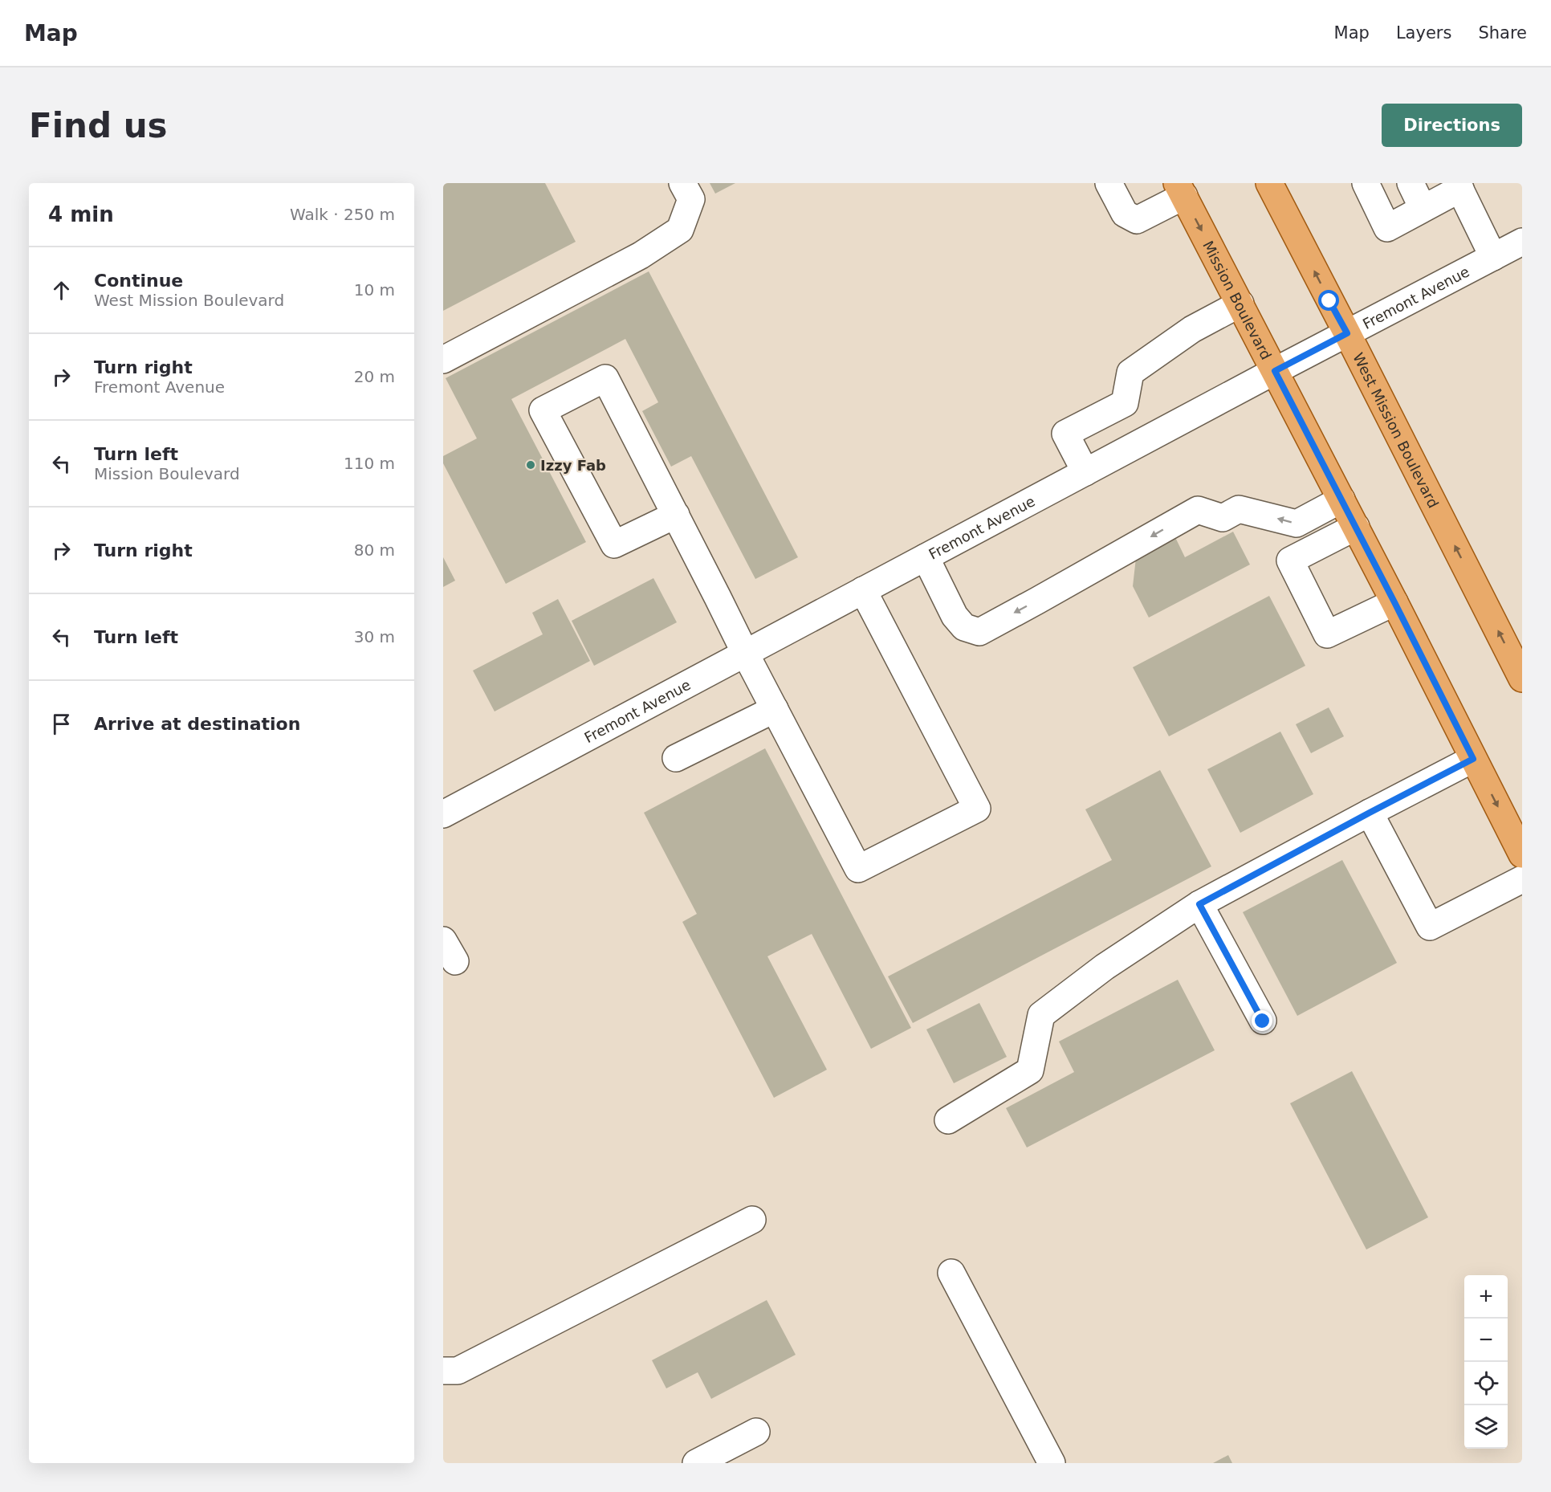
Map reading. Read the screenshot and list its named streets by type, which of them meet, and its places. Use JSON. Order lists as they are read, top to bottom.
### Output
{
  "streets": {
    "main road": ["Mission Boulevard", "West Mission Boulevard"],
    "street": ["Fremont Avenue"]
  },
  "crossings": [
    ["Fremont Avenue", "Mission Boulevard"],
    ["Fremont Avenue", "West Mission Boulevard"]
  ],
  "one_way": ["West Mission Boulevard"],
  "places": ["Izzy Fab"],
  "page": {
    "header": "Map",
    "nav": ["Map", "Layers", "Share"],
    "buttons": "Directions",
    "title": "Find us",
    "heading": ["4 min", "Walk · 250 m"],
    "list": [
      ["Continue", "West Mission Boulevard", "10 m"],
      ["Turn right", "Fremont Avenue", "20 m"],
      ["Turn left", "Mission Boulevard", "110 m"],
      ["Turn right", "80 m"],
      ["Turn left", "30 m"],
      "Arrive at destination"
    ],
    "map_buttons": ["+", "−"]
  }
}
